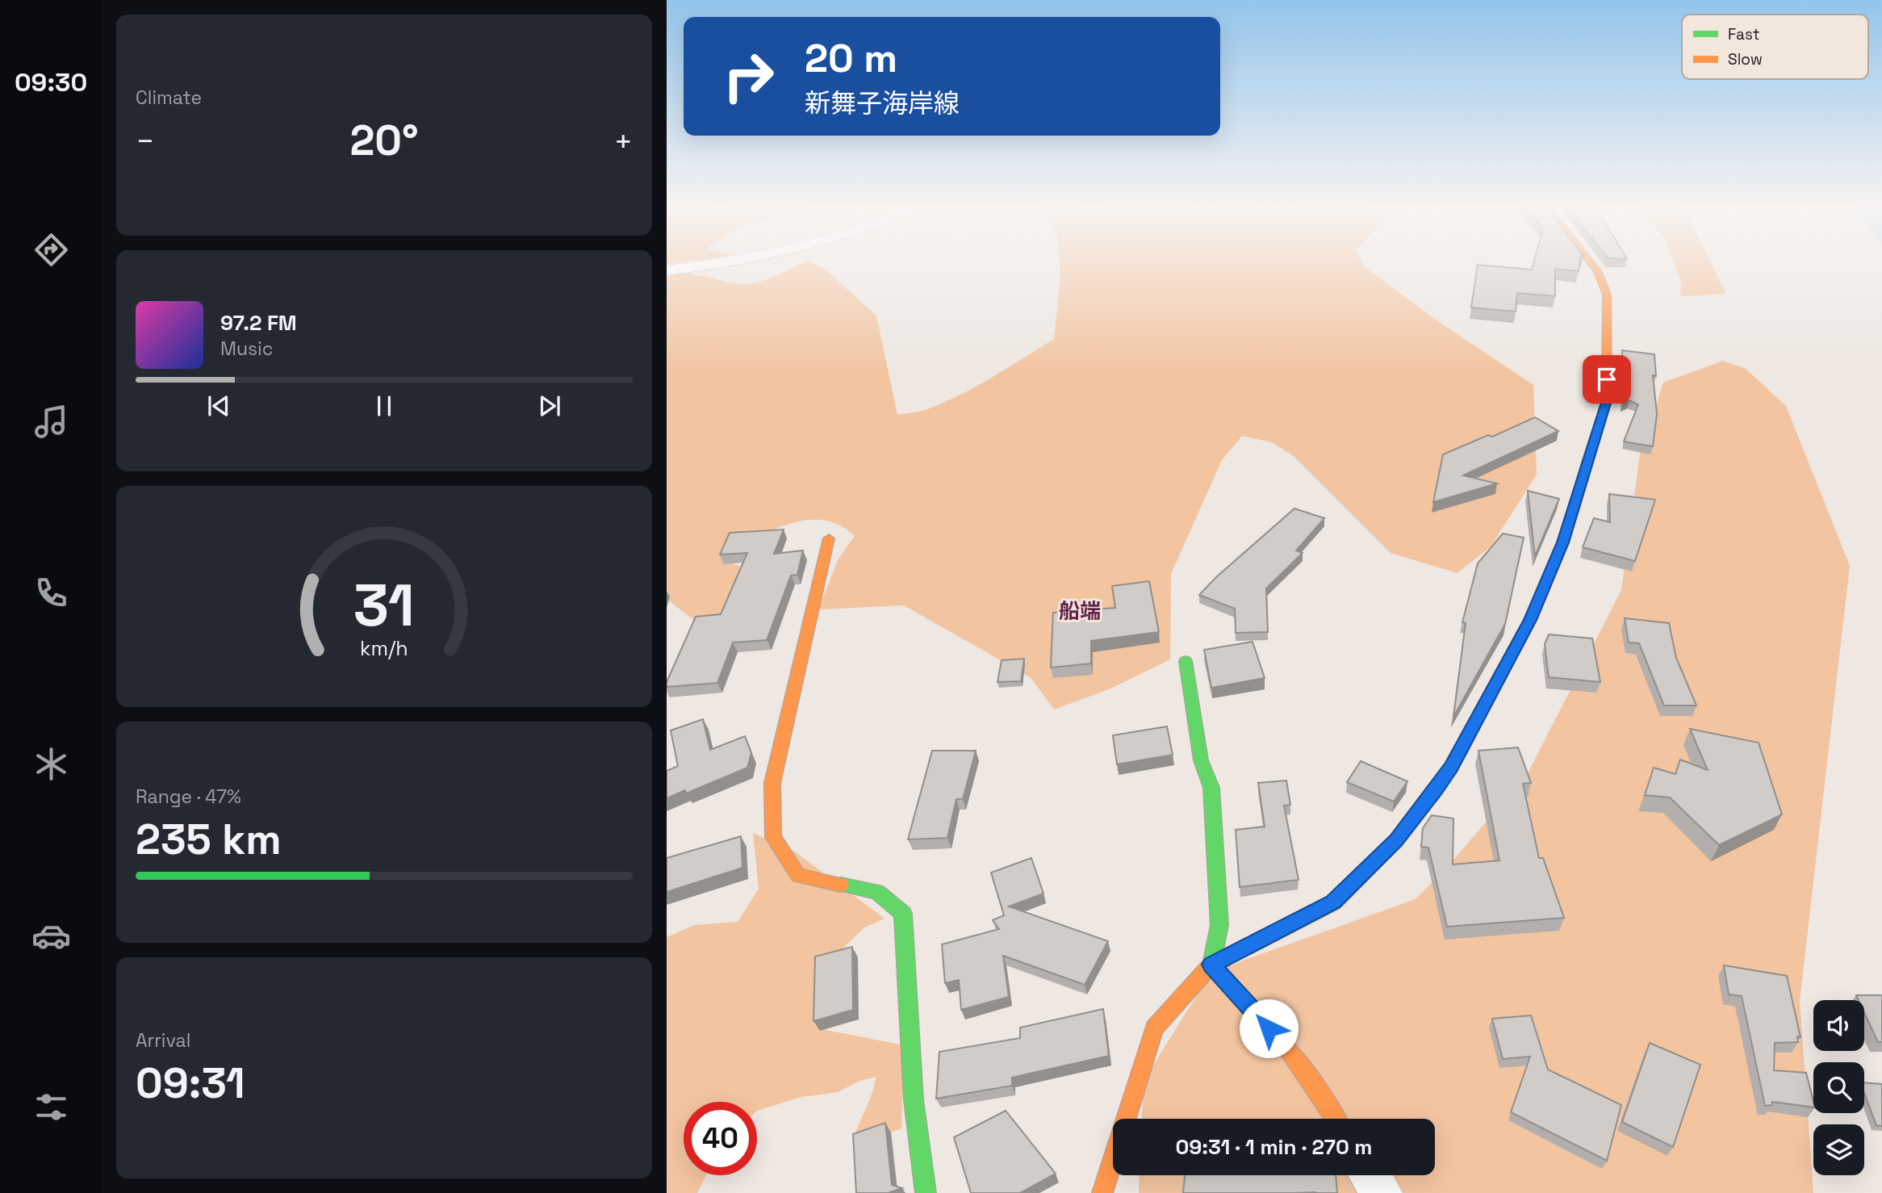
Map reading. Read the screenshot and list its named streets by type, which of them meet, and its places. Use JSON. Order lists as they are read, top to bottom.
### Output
{
  "districts": ["船端"],
  "legend": ["Fast", "Slow"],
  "page": {
    "tabs": "09:30",
    "tile": [
      "Climate",
      ["Range · 47%", "235 km"],
      ["Arrival", "09:31"]
    ],
    "turn": ["20 m", "新舞子海岸線"],
    "heat": ["−", "20°", "+"],
    "song": ["97.2 FM", "Music"],
    "limit": "40",
    "trip": "09:31 · 1 min · 270 m",
    "gauge": ["31", "km/h"]
  }
}
